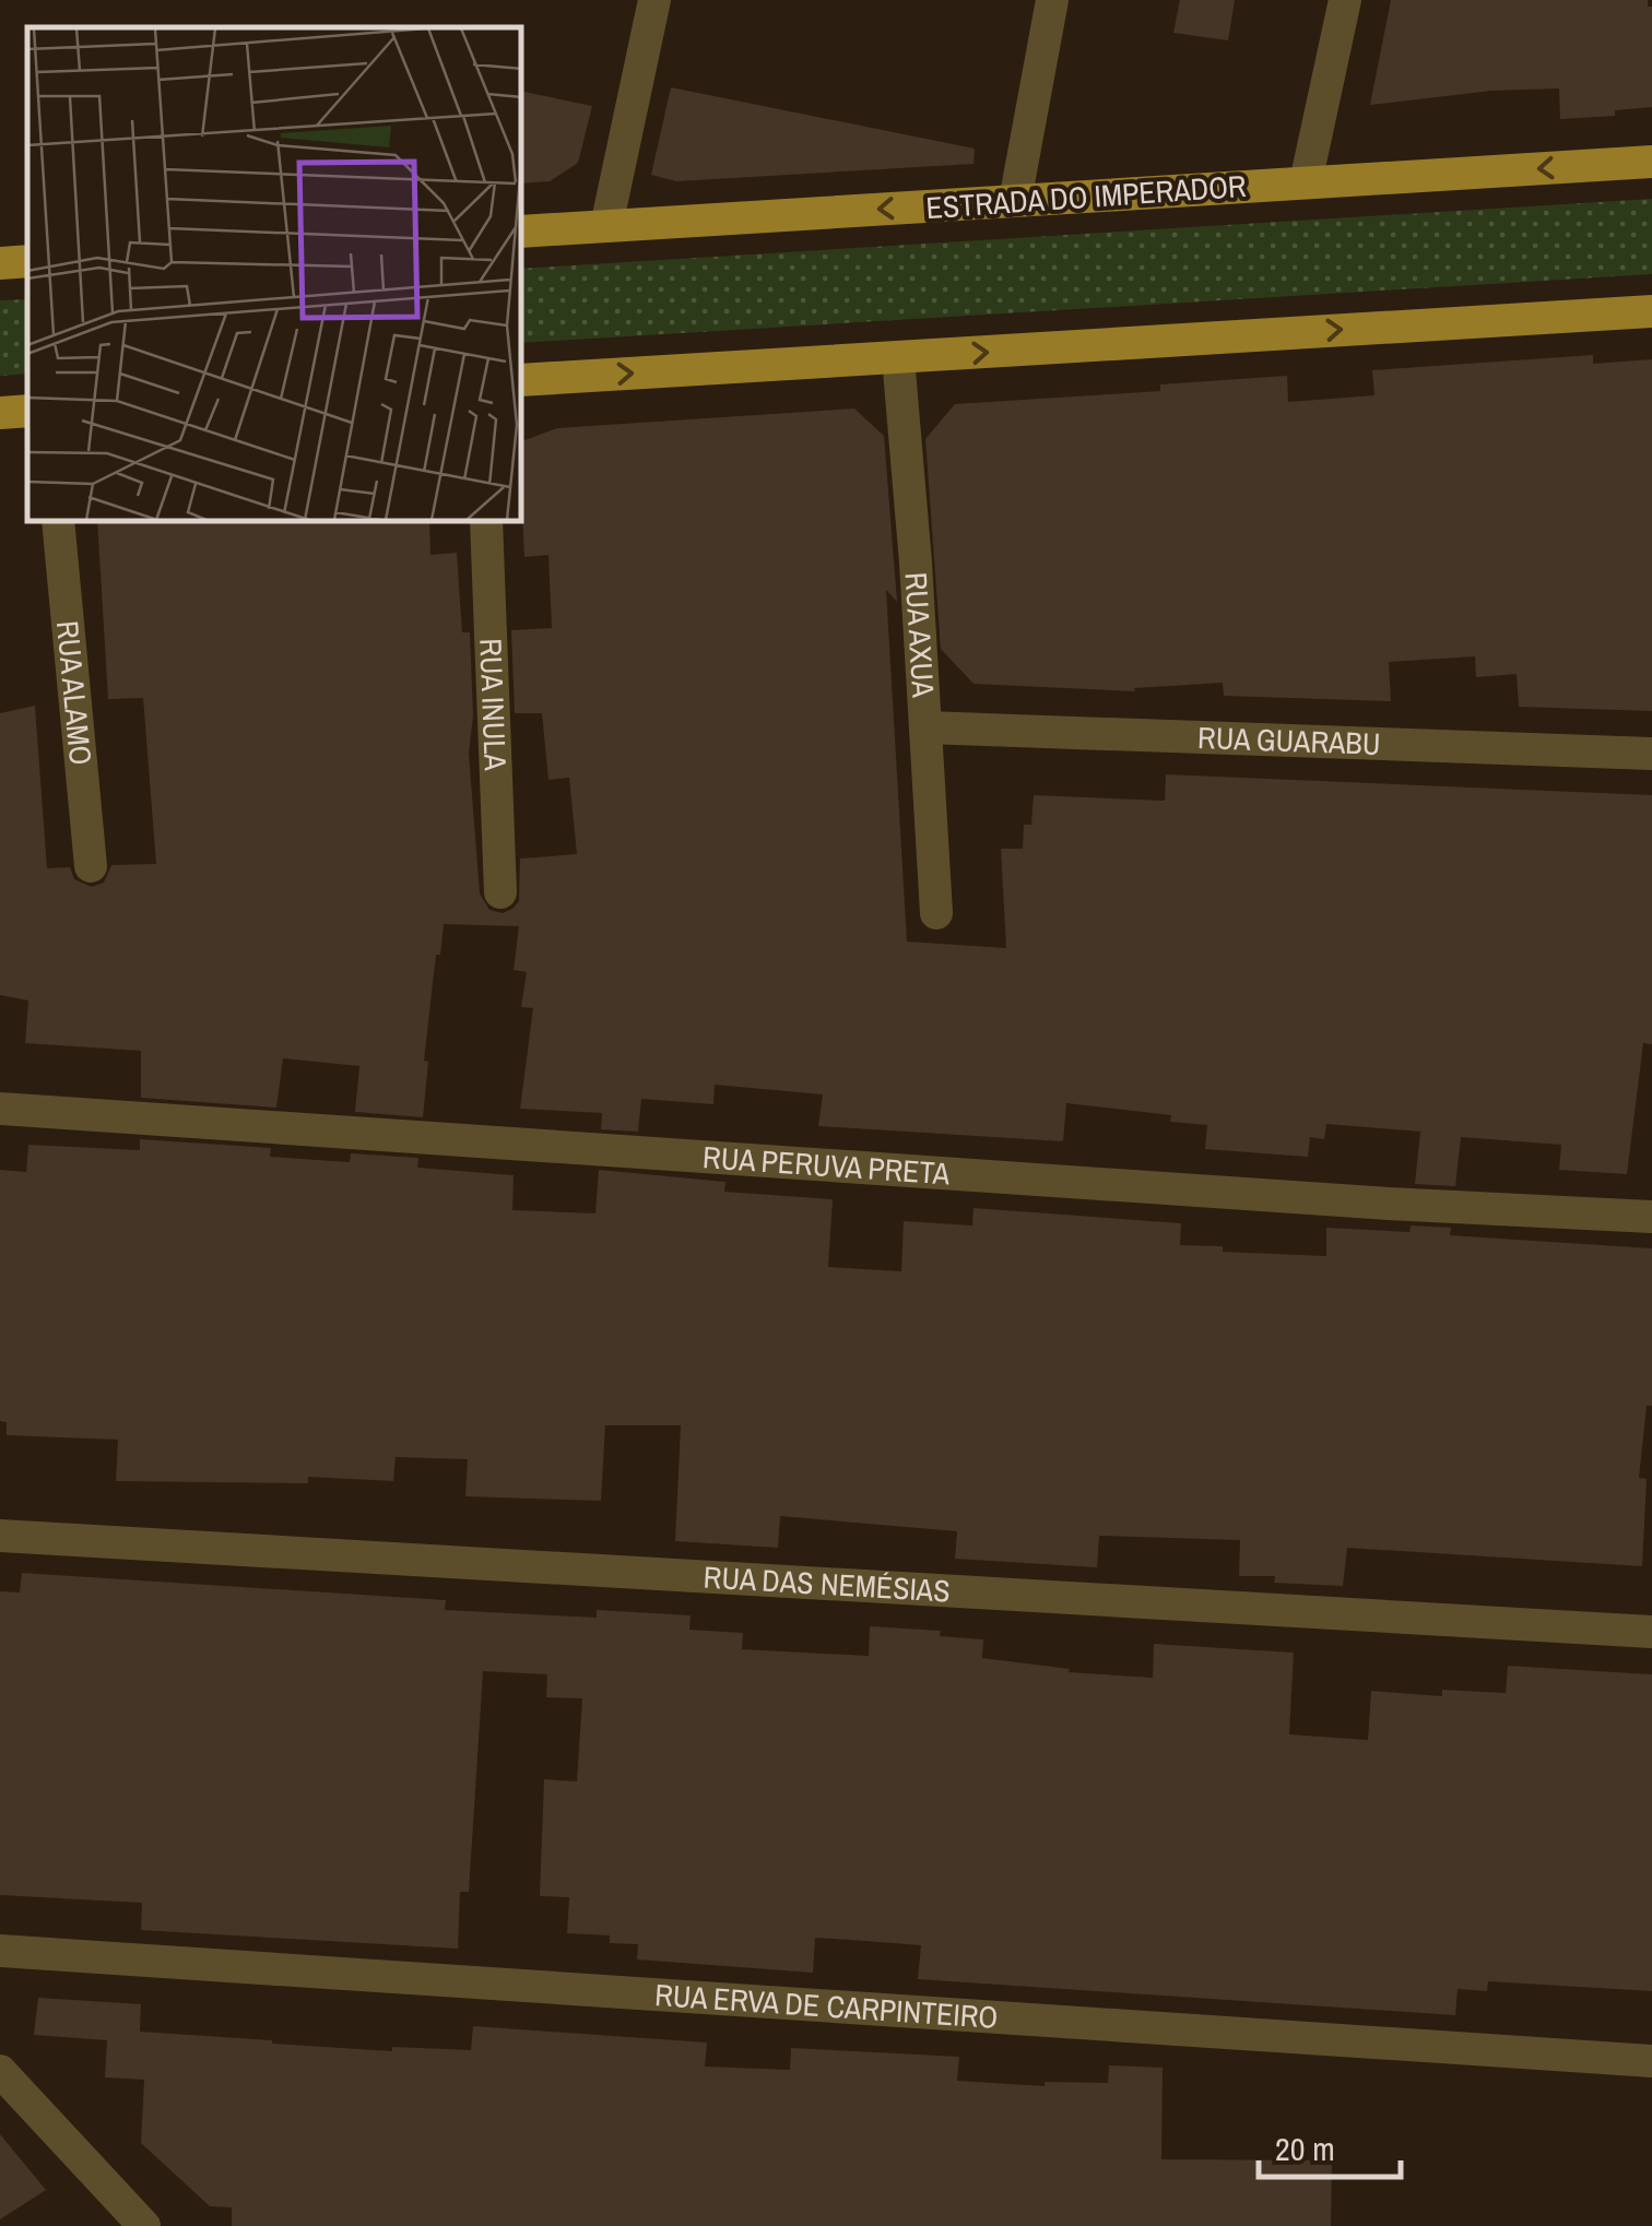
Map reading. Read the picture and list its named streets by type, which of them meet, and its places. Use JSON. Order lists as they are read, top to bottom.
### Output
{
  "streets": {
    "main road": ["ESTRADA DO IMPERADOR"],
    "street": [
      "RUA AXUA",
      "RUA ALAMO",
      "RUA INULA",
      "RUA GUARABU",
      "RUA PERUVA PRETA",
      "RUA DAS NEMÉSIAS",
      "RUA ERVA DE CARPINTEIRO"
    ]
  },
  "crossings": [
    ["RUA AXUA", "RUA GUARABU"]
  ],
  "scale_bar": "20 m"
}
